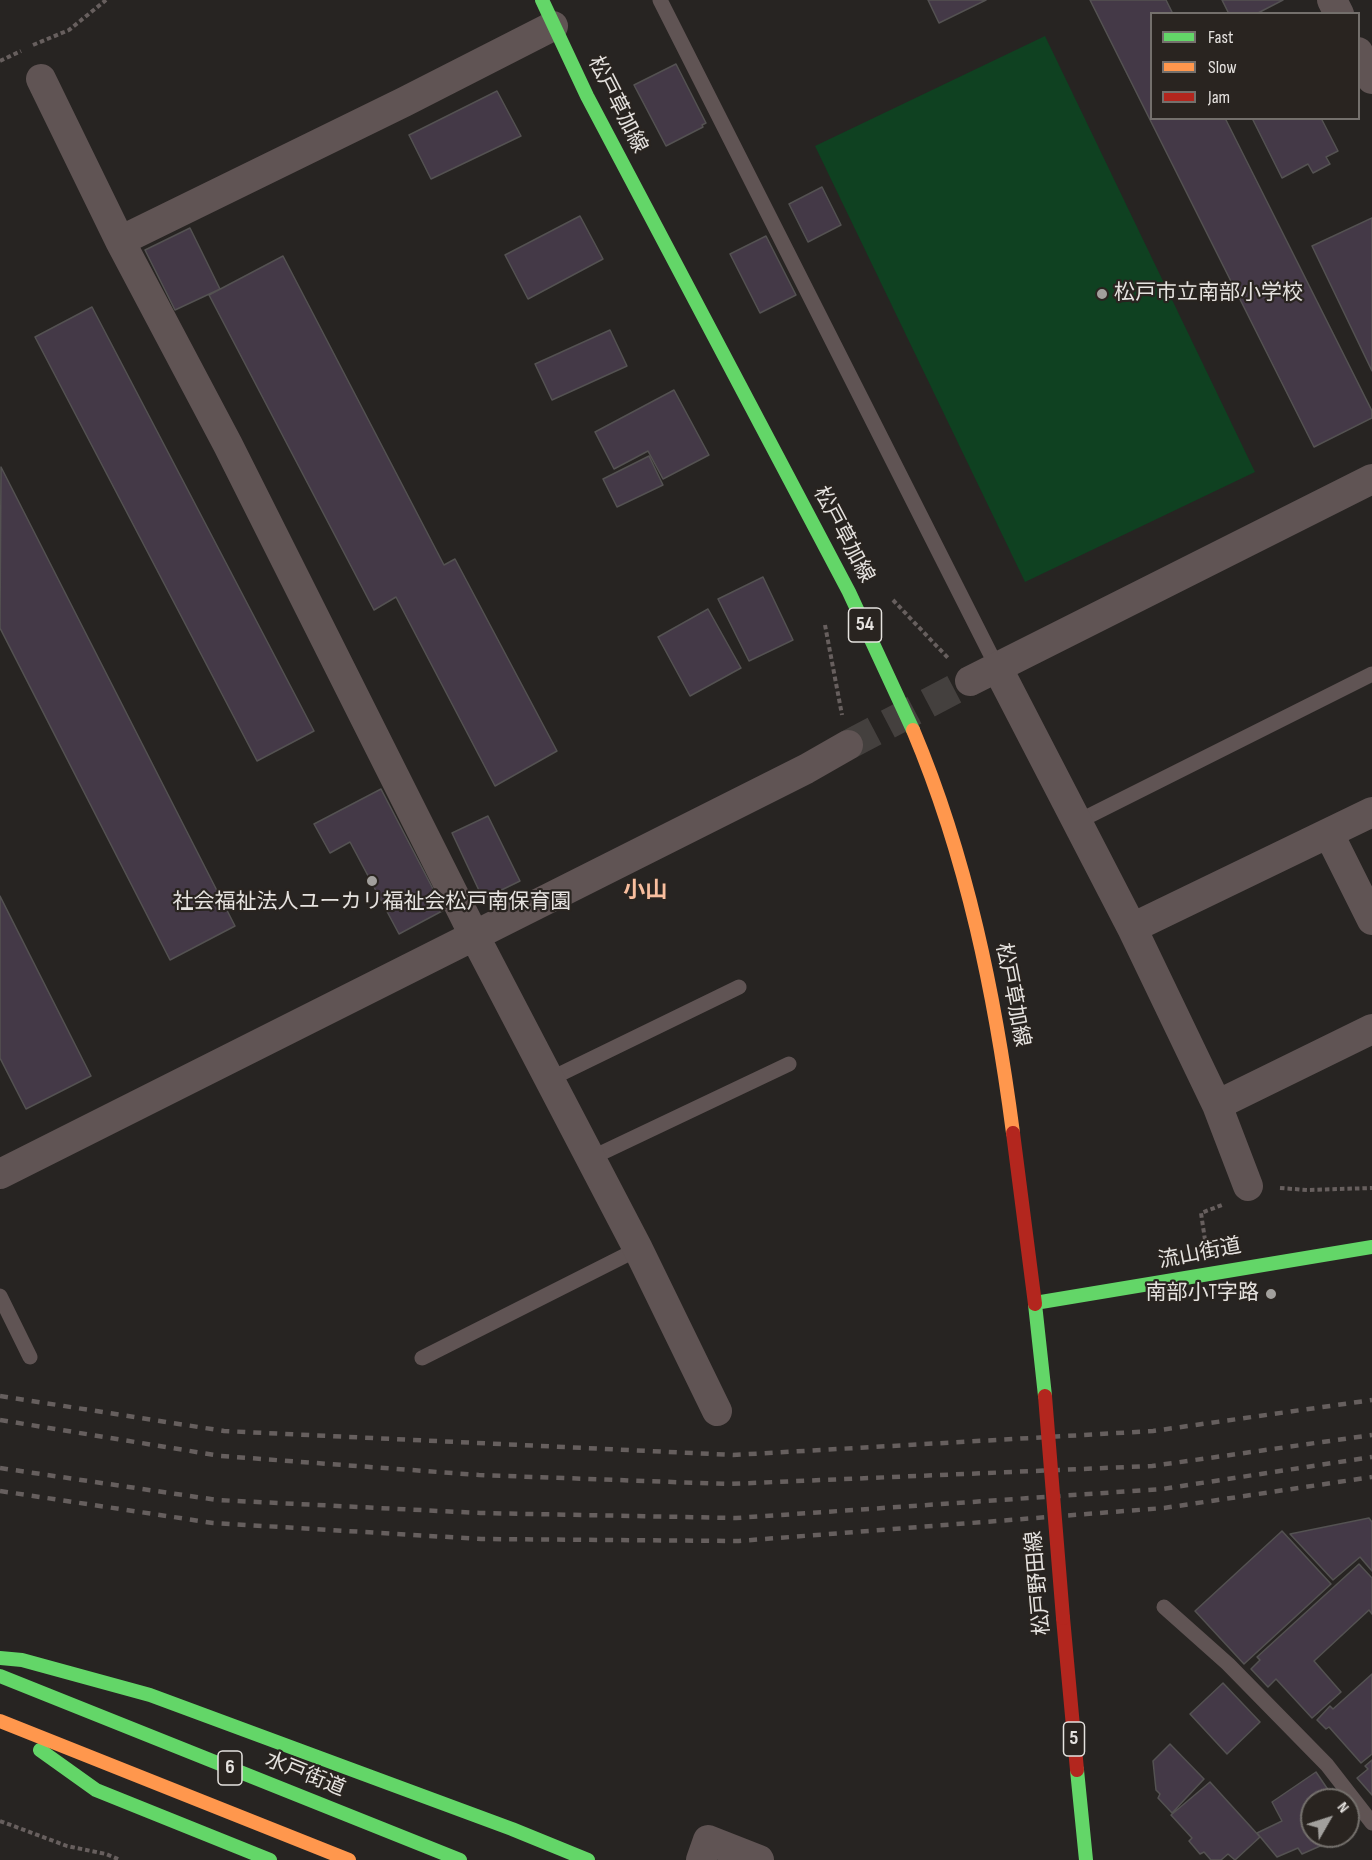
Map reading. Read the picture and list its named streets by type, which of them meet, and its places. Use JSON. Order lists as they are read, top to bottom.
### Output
{
  "streets": {
    "main road": [
      "松戸草加線",
      "54",
      "流山街道",
      "松戸野田線",
      "5",
      "6",
      "水戸街道"
    ]
  },
  "crossings": [
    ["松戸草加線", "流山街道"],
    ["松戸草加線", "松戸野田線"],
    ["流山街道", "松戸野田線"]
  ],
  "districts": ["小山"],
  "places": ["松戸市立南部小学校", "社会福祉法人ユーカリ福祉会松戸南保育園", "南部小T字路"],
  "legend": ["Fast", "Slow", "Jam"],
  "north": "top right"
}
